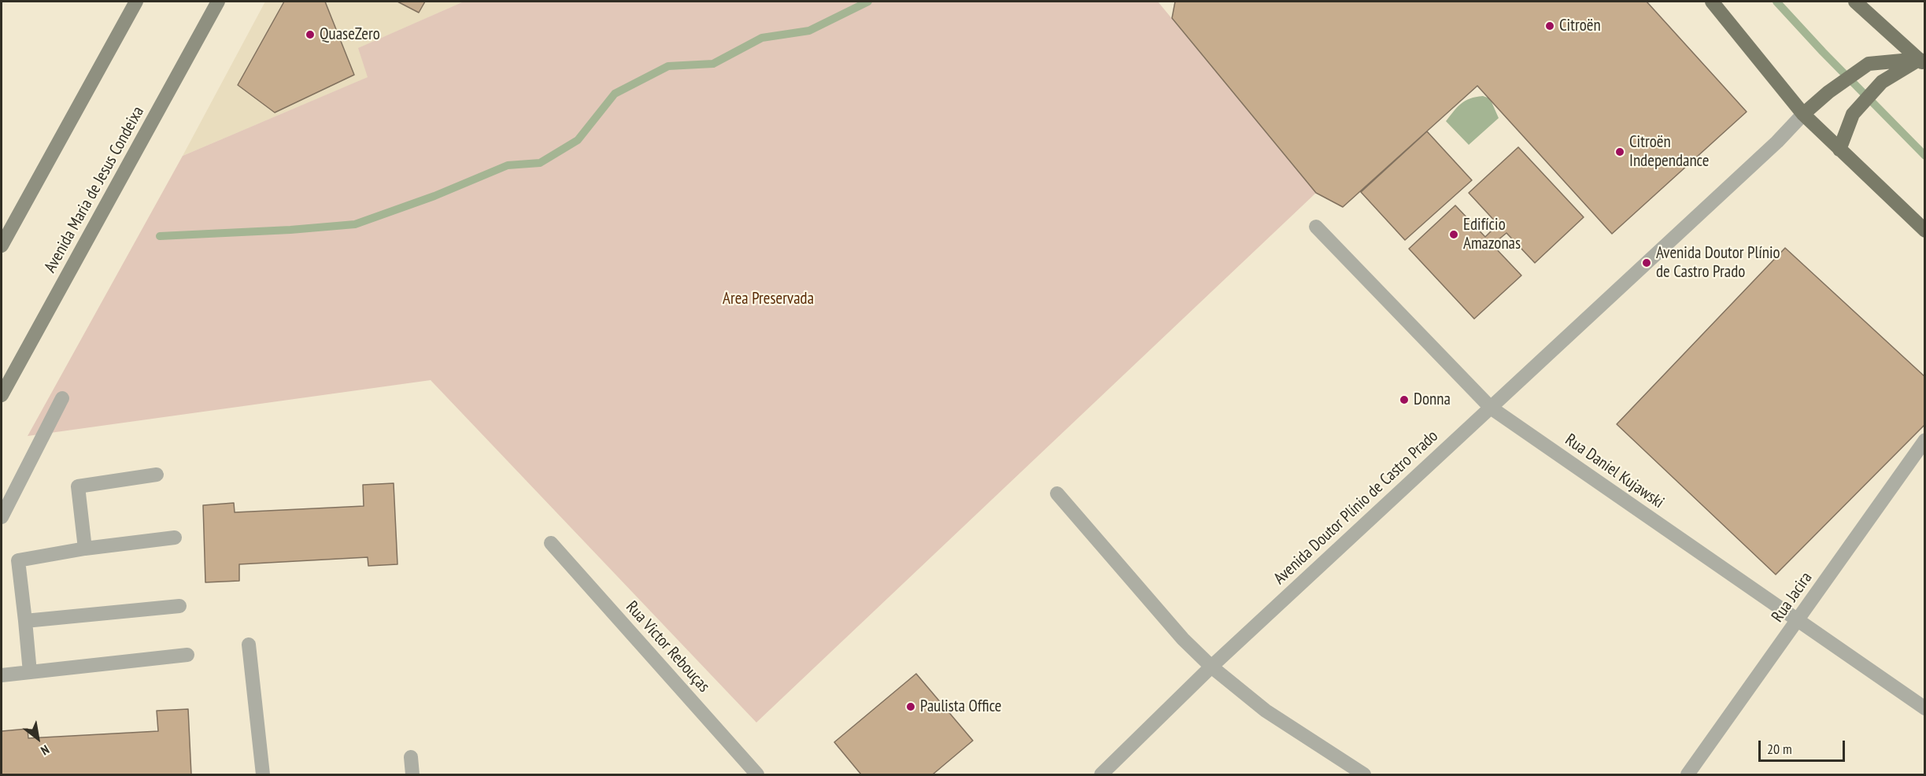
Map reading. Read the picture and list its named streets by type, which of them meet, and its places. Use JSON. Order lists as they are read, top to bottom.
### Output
{
  "streets": {
    "main road": ["Avenida Maria de Jesus Condeixa"],
    "street": [
      "Rua Daniel Kujawski",
      "Avenida Doutor Plínio de Castro Prado",
      "Rua Jacira",
      "Rua Victor Rebouças"
    ]
  },
  "crossings": [
    ["Rua Daniel Kujawski", "Avenida Doutor Plínio de Castro Prado"],
    ["Rua Daniel Kujawski", "Rua Jacira"]
  ],
  "parks": ["Area Preservada"],
  "places": [
    "Citroën",
    "QuaseZero",
    "Citroën Independance",
    "Edifício Amazonas",
    "Avenida Doutor Plínio de Castro Prado",
    "Donna",
    "Paulista Office"
  ],
  "scale_bar": "20 m",
  "north": "bottom right"
}
